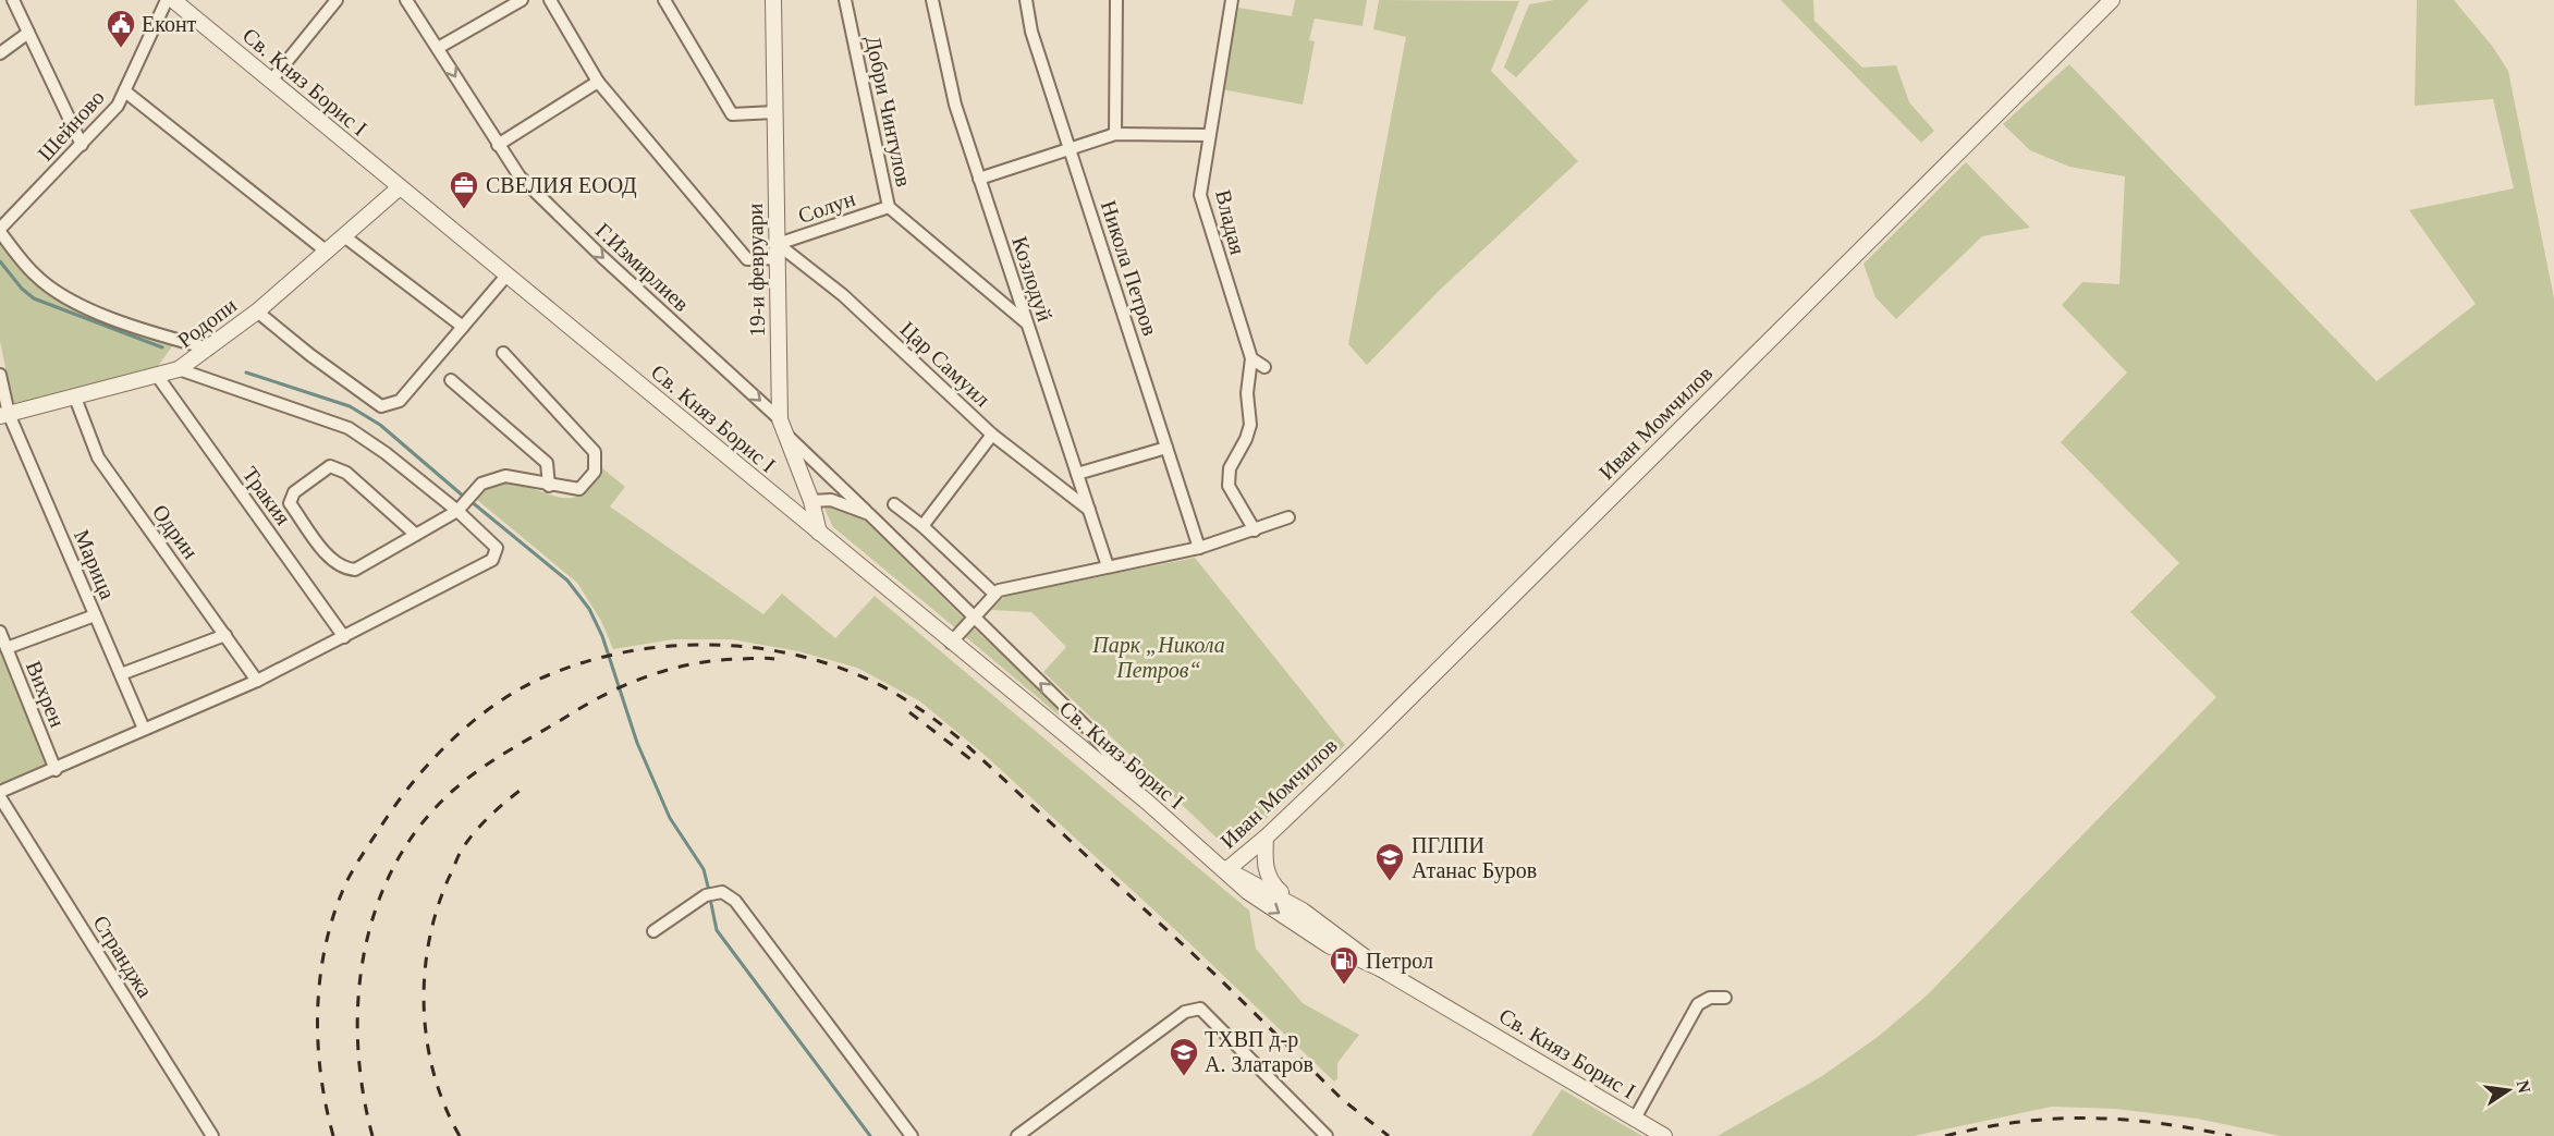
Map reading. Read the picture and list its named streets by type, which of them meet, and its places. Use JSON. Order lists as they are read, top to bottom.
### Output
{
  "streets": {
    "street": [
      "Св. Княз Борис I",
      "Добри Чинтулов",
      "Шейново",
      "Солун",
      "Владая",
      "Г.Измирлиев",
      "Никола Петров",
      "19-и февруари",
      "Козлодуй",
      "Родопи",
      "Цар Самуил",
      "Иван Момчилов",
      "Тракия",
      "Одрин",
      "Марица",
      "Вихрен",
      "Странджа"
    ]
  },
  "crossings": [
    ["Св. Княз Борис I", "19-и февруари"],
    ["Св. Княз Борис I", "Родопи"],
    ["Св. Княз Борис I", "Иван Момчилов"],
    ["Добри Чинтулов", "Солун"],
    ["Добри Чинтулов", "Козлодуй"],
    ["Солун", "19-и февруари"],
    ["Солун", "Цар Самуил"],
    ["Г.Измирлиев", "19-и февруари"],
    ["19-и февруари", "Цар Самуил"],
    ["Козлодуй", "Цар Самуил"],
    ["Родопи", "Тракия"],
    ["Родопи", "Одрин"],
    ["Родопи", "Марица"]
  ],
  "one_way": ["Г.Измирлиев"],
  "parks": ["Парк „Никола Петров“"],
  "places": {
    "public building": ["Еконт"],
    "office": ["СВЕЛИЯ ЕООД"],
    "school or university": ["ПГЛПИ Атанас Буров", "ТХВП д-р А. Златаров"],
    "fuel station": ["Петрол"]
  },
  "north": "right"
}
